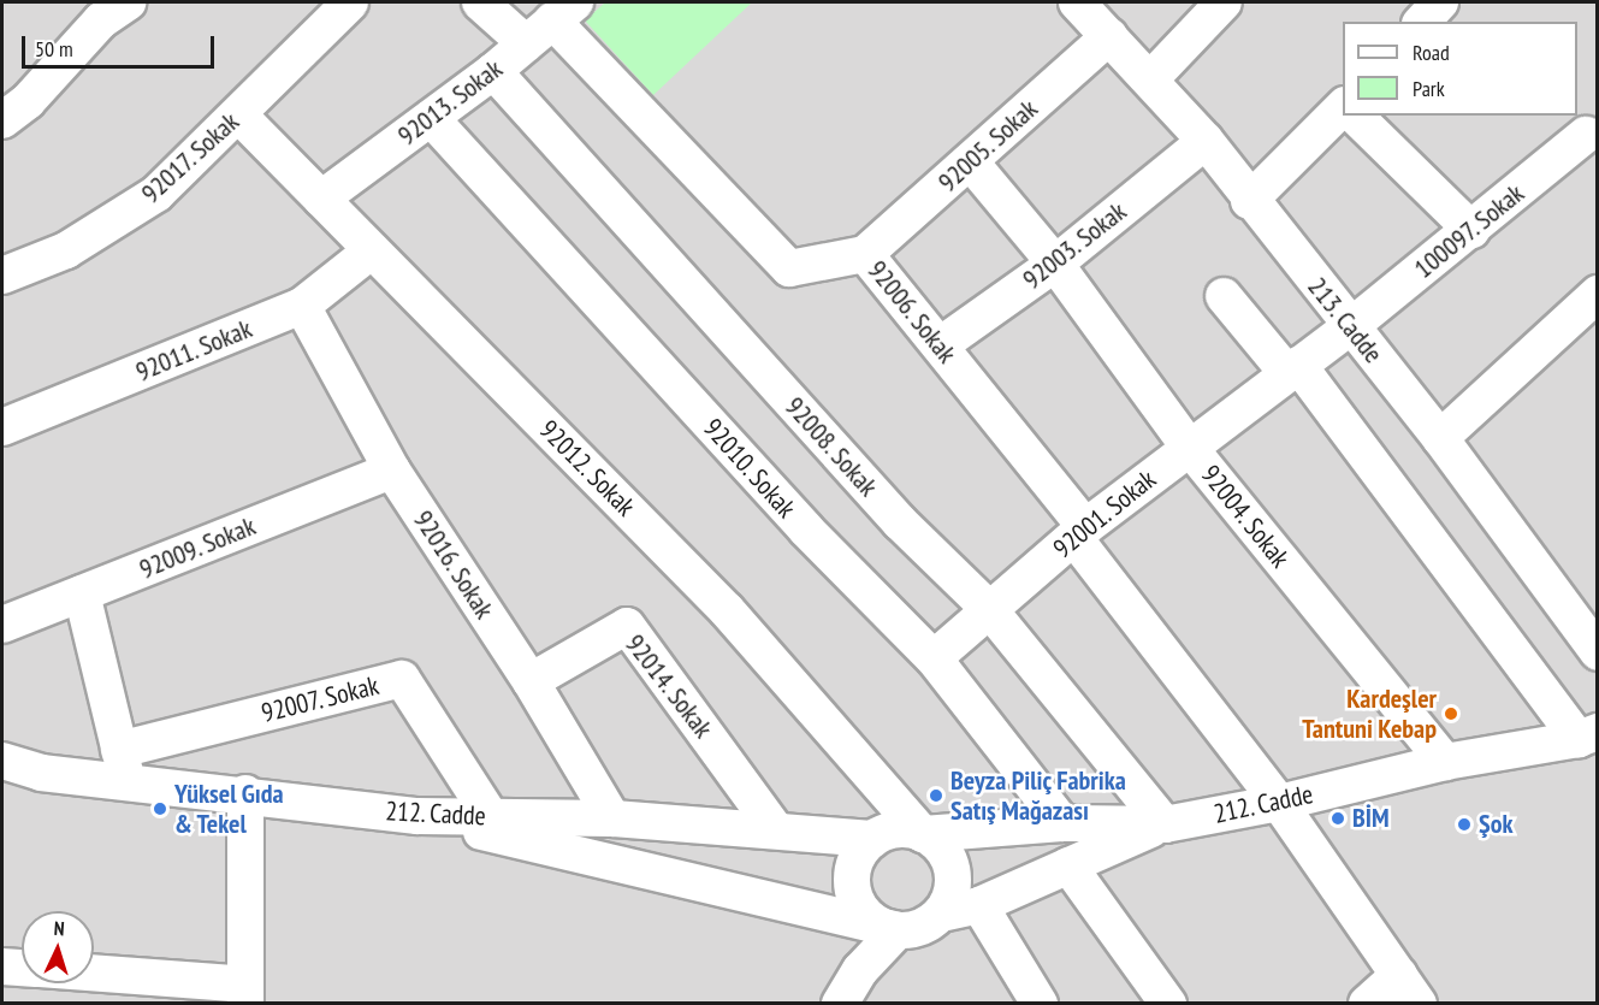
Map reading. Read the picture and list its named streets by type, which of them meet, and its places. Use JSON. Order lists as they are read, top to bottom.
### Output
{
  "streets": {
    "street": [
      "92013. Sokak",
      "92005. Sokak",
      "92017. Sokak",
      "100097. Sokak",
      "92003. Sokak",
      "92006. Sokak",
      "213. Cadde",
      "92011. Sokak",
      "92008. Sokak",
      "92012. Sokak",
      "92010. Sokak",
      "92001. Sokak",
      "92004. Sokak",
      "92009. Sokak",
      "92016. Sokak",
      "92014. Sokak",
      "92007. Sokak",
      "212. Cadde"
    ]
  },
  "crossings": [
    ["92013. Sokak", "92006. Sokak"],
    ["92013. Sokak", "92008. Sokak"],
    ["92013. Sokak", "92012. Sokak"],
    ["92013. Sokak", "92010. Sokak"],
    ["92005. Sokak", "92006. Sokak"],
    ["92005. Sokak", "213. Cadde"],
    ["92005. Sokak", "92004. Sokak"],
    ["92017. Sokak", "92012. Sokak"],
    ["100097. Sokak", "213. Cadde"],
    ["100097. Sokak", "92001. Sokak"],
    ["92003. Sokak", "92006. Sokak"],
    ["92003. Sokak", "213. Cadde"],
    ["92003. Sokak", "92004. Sokak"],
    ["92006. Sokak", "92001. Sokak"],
    ["92006. Sokak", "212. Cadde"],
    ["213. Cadde", "92001. Sokak"],
    ["92011. Sokak", "92012. Sokak"],
    ["92011. Sokak", "92016. Sokak"],
    ["92008. Sokak", "92001. Sokak"],
    ["92008. Sokak", "212. Cadde"],
    ["92012. Sokak", "212. Cadde"],
    ["92010. Sokak", "92001. Sokak"],
    ["92010. Sokak", "212. Cadde"],
    ["92001. Sokak", "92004. Sokak"],
    ["92004. Sokak", "212. Cadde"],
    ["92009. Sokak", "92016. Sokak"],
    ["92016. Sokak", "92014. Sokak"],
    ["92016. Sokak", "212. Cadde"],
    ["92014. Sokak", "212. Cadde"],
    ["92007. Sokak", "212. Cadde"]
  ],
  "places": [
    "Kardeşler Tantuni Kebap",
    "Beyza Piliç Fabrika Satış Mağazası",
    "Yüksel Gıda & Tekel",
    "BİM",
    "Şok"
  ],
  "legend": ["Road", "Park"],
  "scale_bar": "50 m",
  "north": "top"
}
